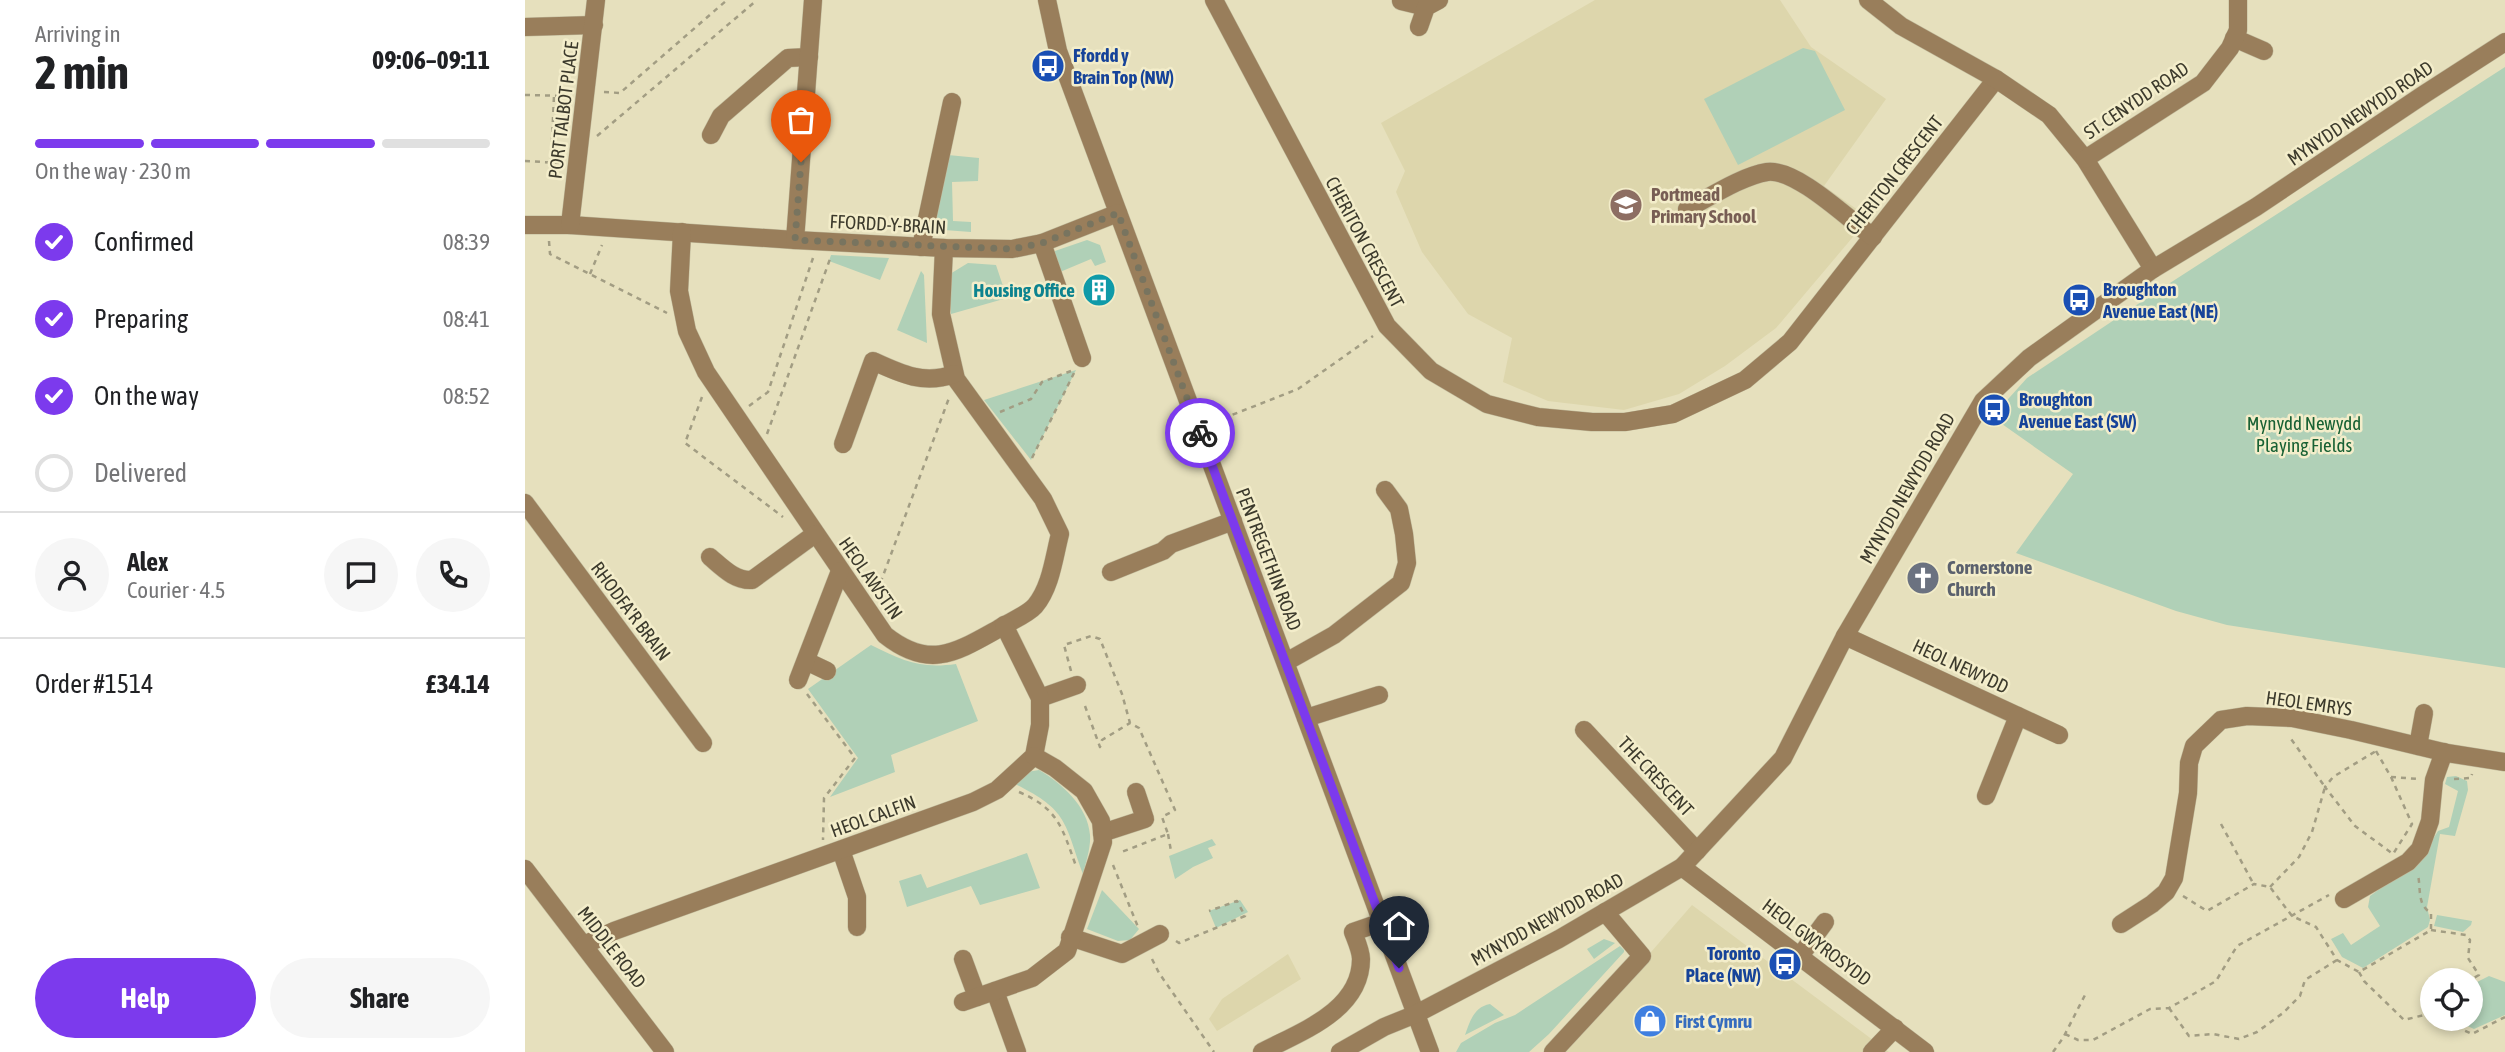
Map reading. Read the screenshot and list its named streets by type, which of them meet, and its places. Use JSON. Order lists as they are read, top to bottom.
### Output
{
  "streets": {
    "street": [
      "ST. CENYDD ROAD",
      "PORT TALBOT PLACE",
      "MYNYDD NEWYDD ROAD",
      "CHERITON CRESCENT",
      "FFORDD-Y-BRAIN",
      "PENTREGETHIN ROAD",
      "HEOL AWSTIN",
      "RHODFA'R BRAIN",
      "HEOL NEWYDD",
      "HEOL EMRYS",
      "THE CRESCENT",
      "HEOL CALFIN",
      "HEOL GWYROSYDD",
      "MIDDLE ROAD"
    ]
  },
  "crossings": [
    ["PORT TALBOT PLACE", "FFORDD-Y-BRAIN"],
    ["MYNYDD NEWYDD ROAD", "PENTREGETHIN ROAD"],
    ["MYNYDD NEWYDD ROAD", "HEOL NEWYDD"],
    ["MYNYDD NEWYDD ROAD", "THE CRESCENT"],
    ["MYNYDD NEWYDD ROAD", "HEOL GWYROSYDD"],
    ["FFORDD-Y-BRAIN", "PENTREGETHIN ROAD"],
    ["FFORDD-Y-BRAIN", "HEOL AWSTIN"],
    ["HEOL CALFIN", "MIDDLE ROAD"]
  ],
  "parks": ["Mynydd Newydd Playing Fields"],
  "places": {
    "bus stop": [
      "Ffordd y Brain Top (NW)",
      "Broughton Avenue East (NE)",
      "Broughton Avenue East (SW)",
      "Toronto Place (NW)"
    ],
    "school or university": ["Portmead Primary School"],
    "building": ["Housing Office"],
    "church": ["Cornerstone Church"],
    "shop": ["First Cymru"]
  },
  "page": {
    "heading": ["2 min", "Arriving in", "09:06–09:11"],
    "panel": [
      "Alex",
      "Courier · 4.5",
      "Order #1514",
      "£34.14"
    ],
    "bar": "On the way · 230 m",
    "list": [
      ["Confirmed", "08:39"],
      ["Preparing", "08:41"],
      ["On the way", "08:52"],
      "Delivered"
    ],
    "buttons": ["Help", "Share"]
  }
}
